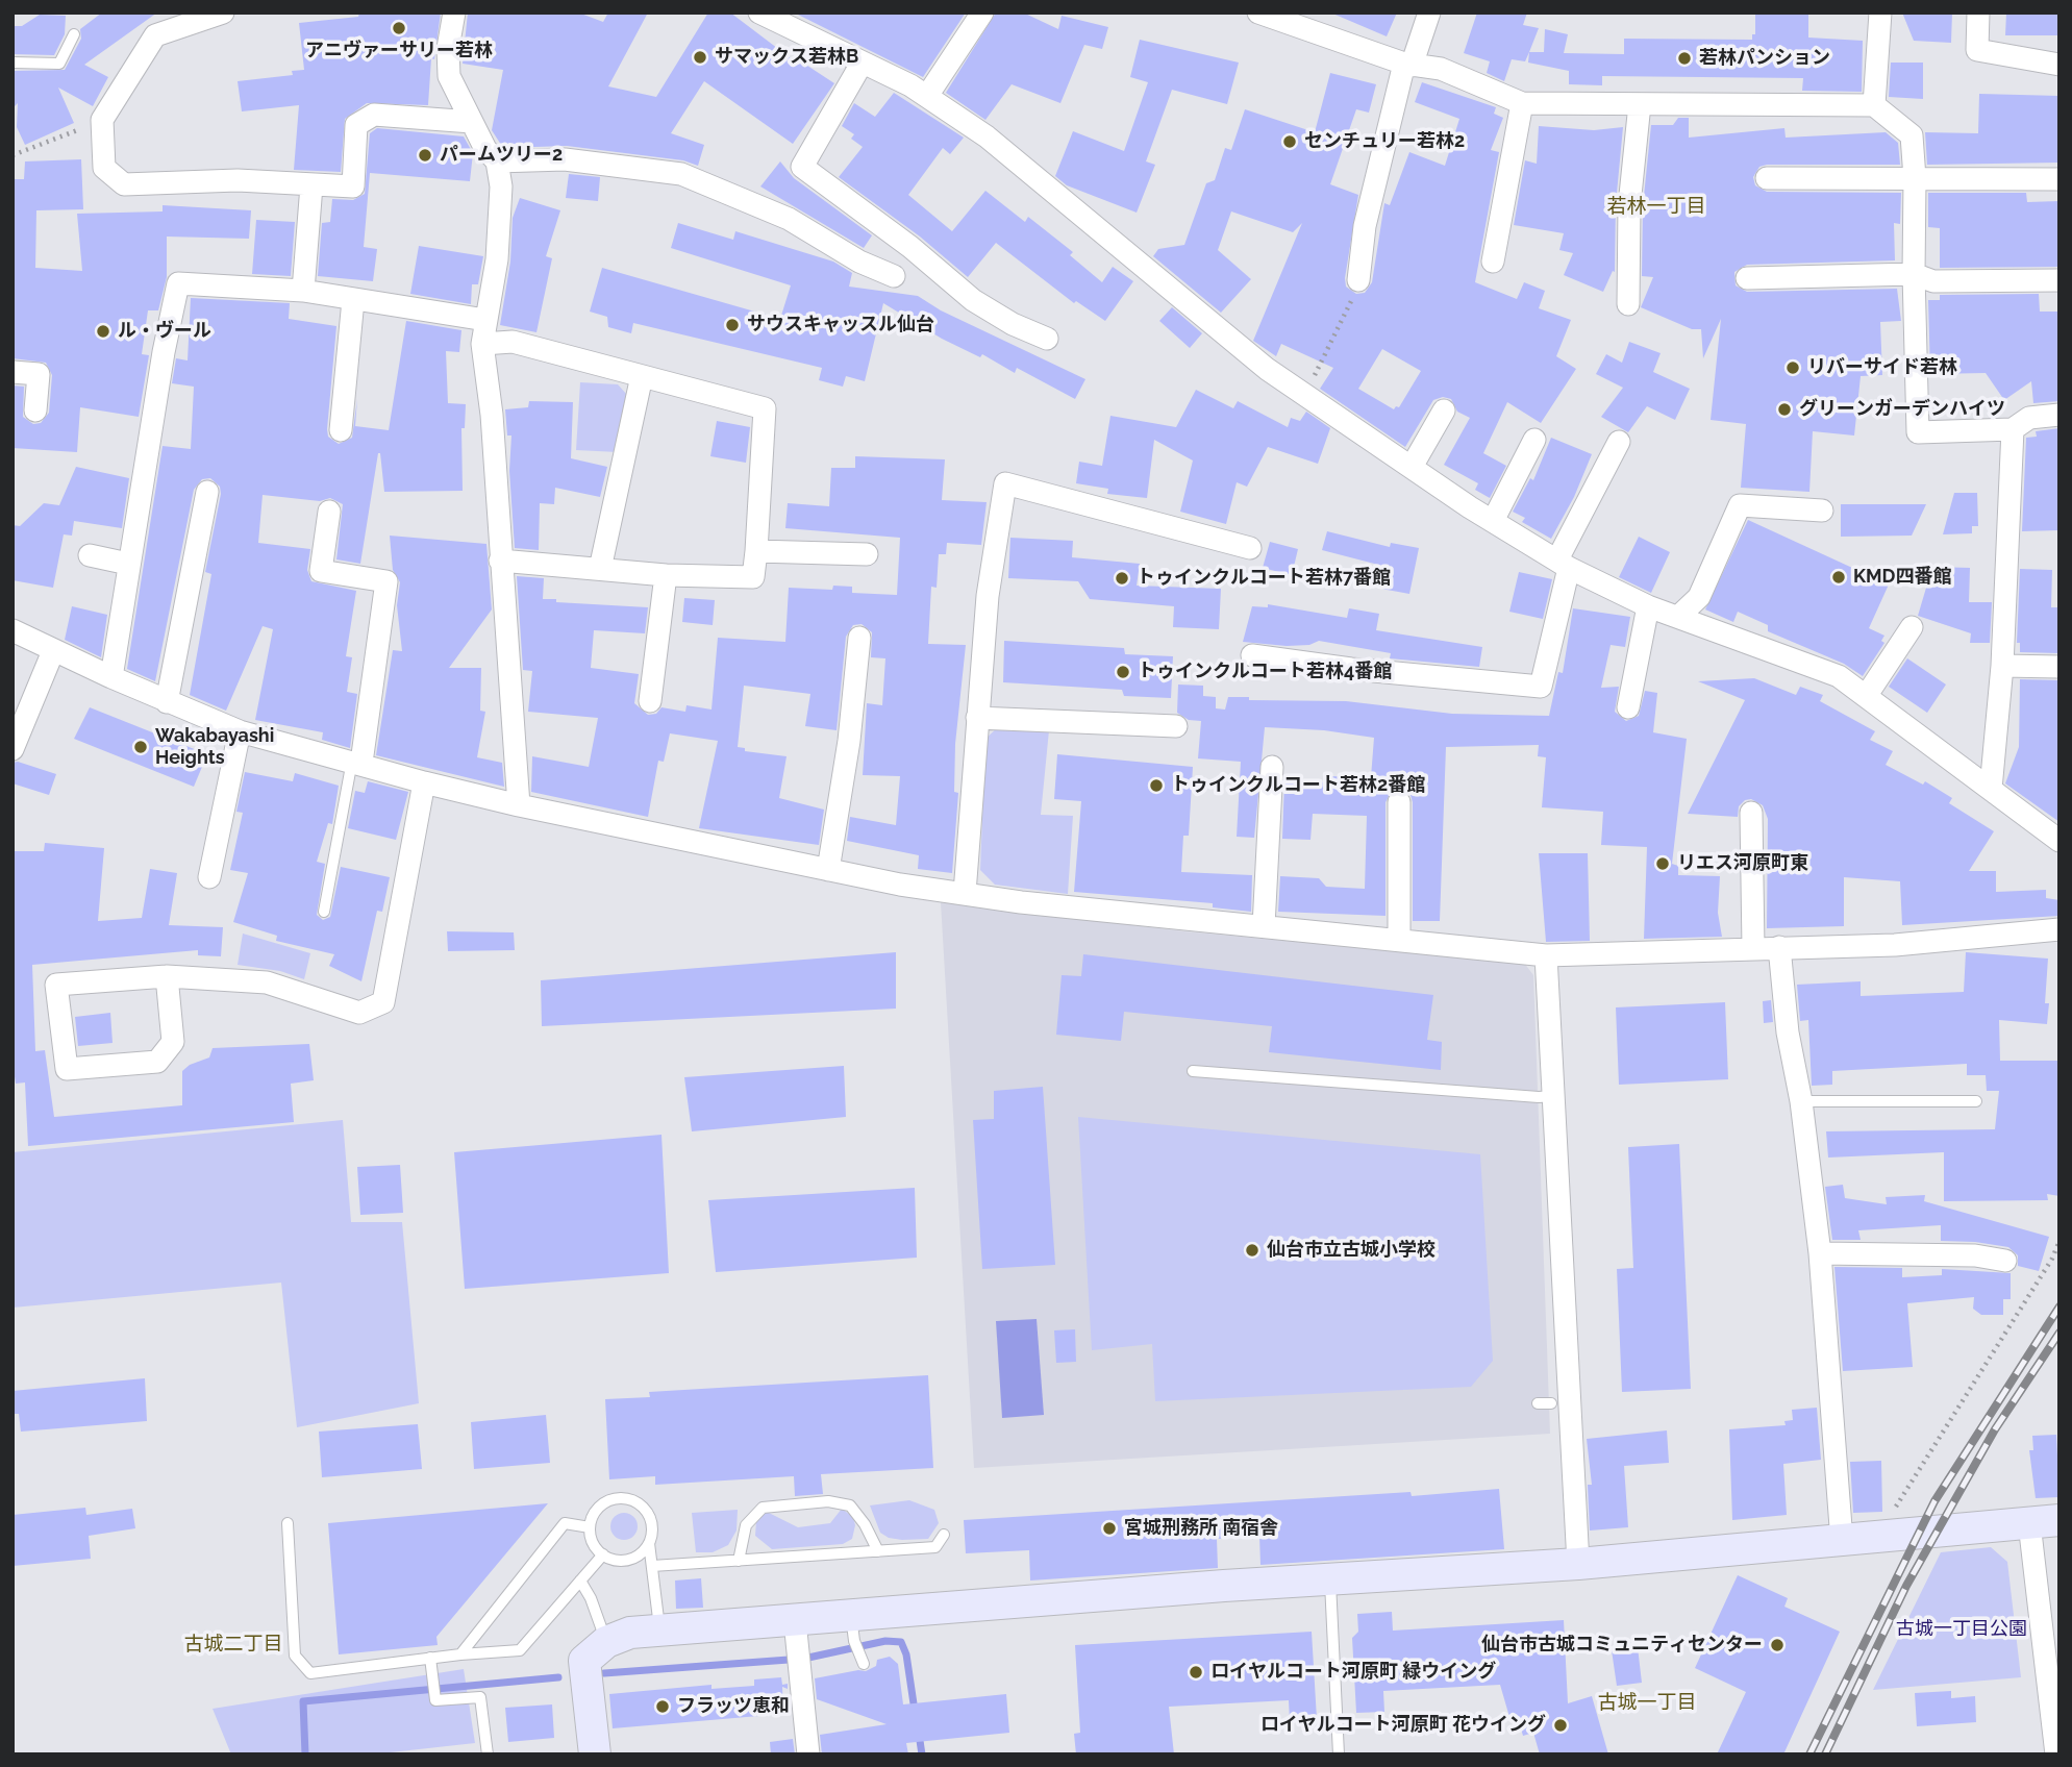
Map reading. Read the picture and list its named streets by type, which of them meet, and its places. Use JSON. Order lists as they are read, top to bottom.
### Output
{
  "districts": ["若林一丁目", "古城二丁目", "古城一丁目"],
  "parks": ["古城一丁目公園"],
  "places": [
    "アニヴァーサリー若林",
    "サマックス若林B",
    "若林パンション",
    "センチュリー若林2",
    "パームツリー2",
    "サウスキャッスル仙台",
    "ル・ヴール",
    "リバーサイド若林",
    "グリーンガーデンハイツ",
    "KMD四番館",
    "トゥインクルコート若林7番館",
    "トゥインクルコート若林4番館",
    "Wakabayashi Heights",
    "トゥインクルコート若林2番館",
    "リエス河原町東",
    "仙台市立古城小学校",
    "宮城刑務所 南宿舎",
    "仙台市古城コミュニティセンター",
    "ロイヤルコート河原町 緑ウイング",
    "フラッツ恵和",
    "ロイヤルコート河原町 花ウイング"
  ]
}
